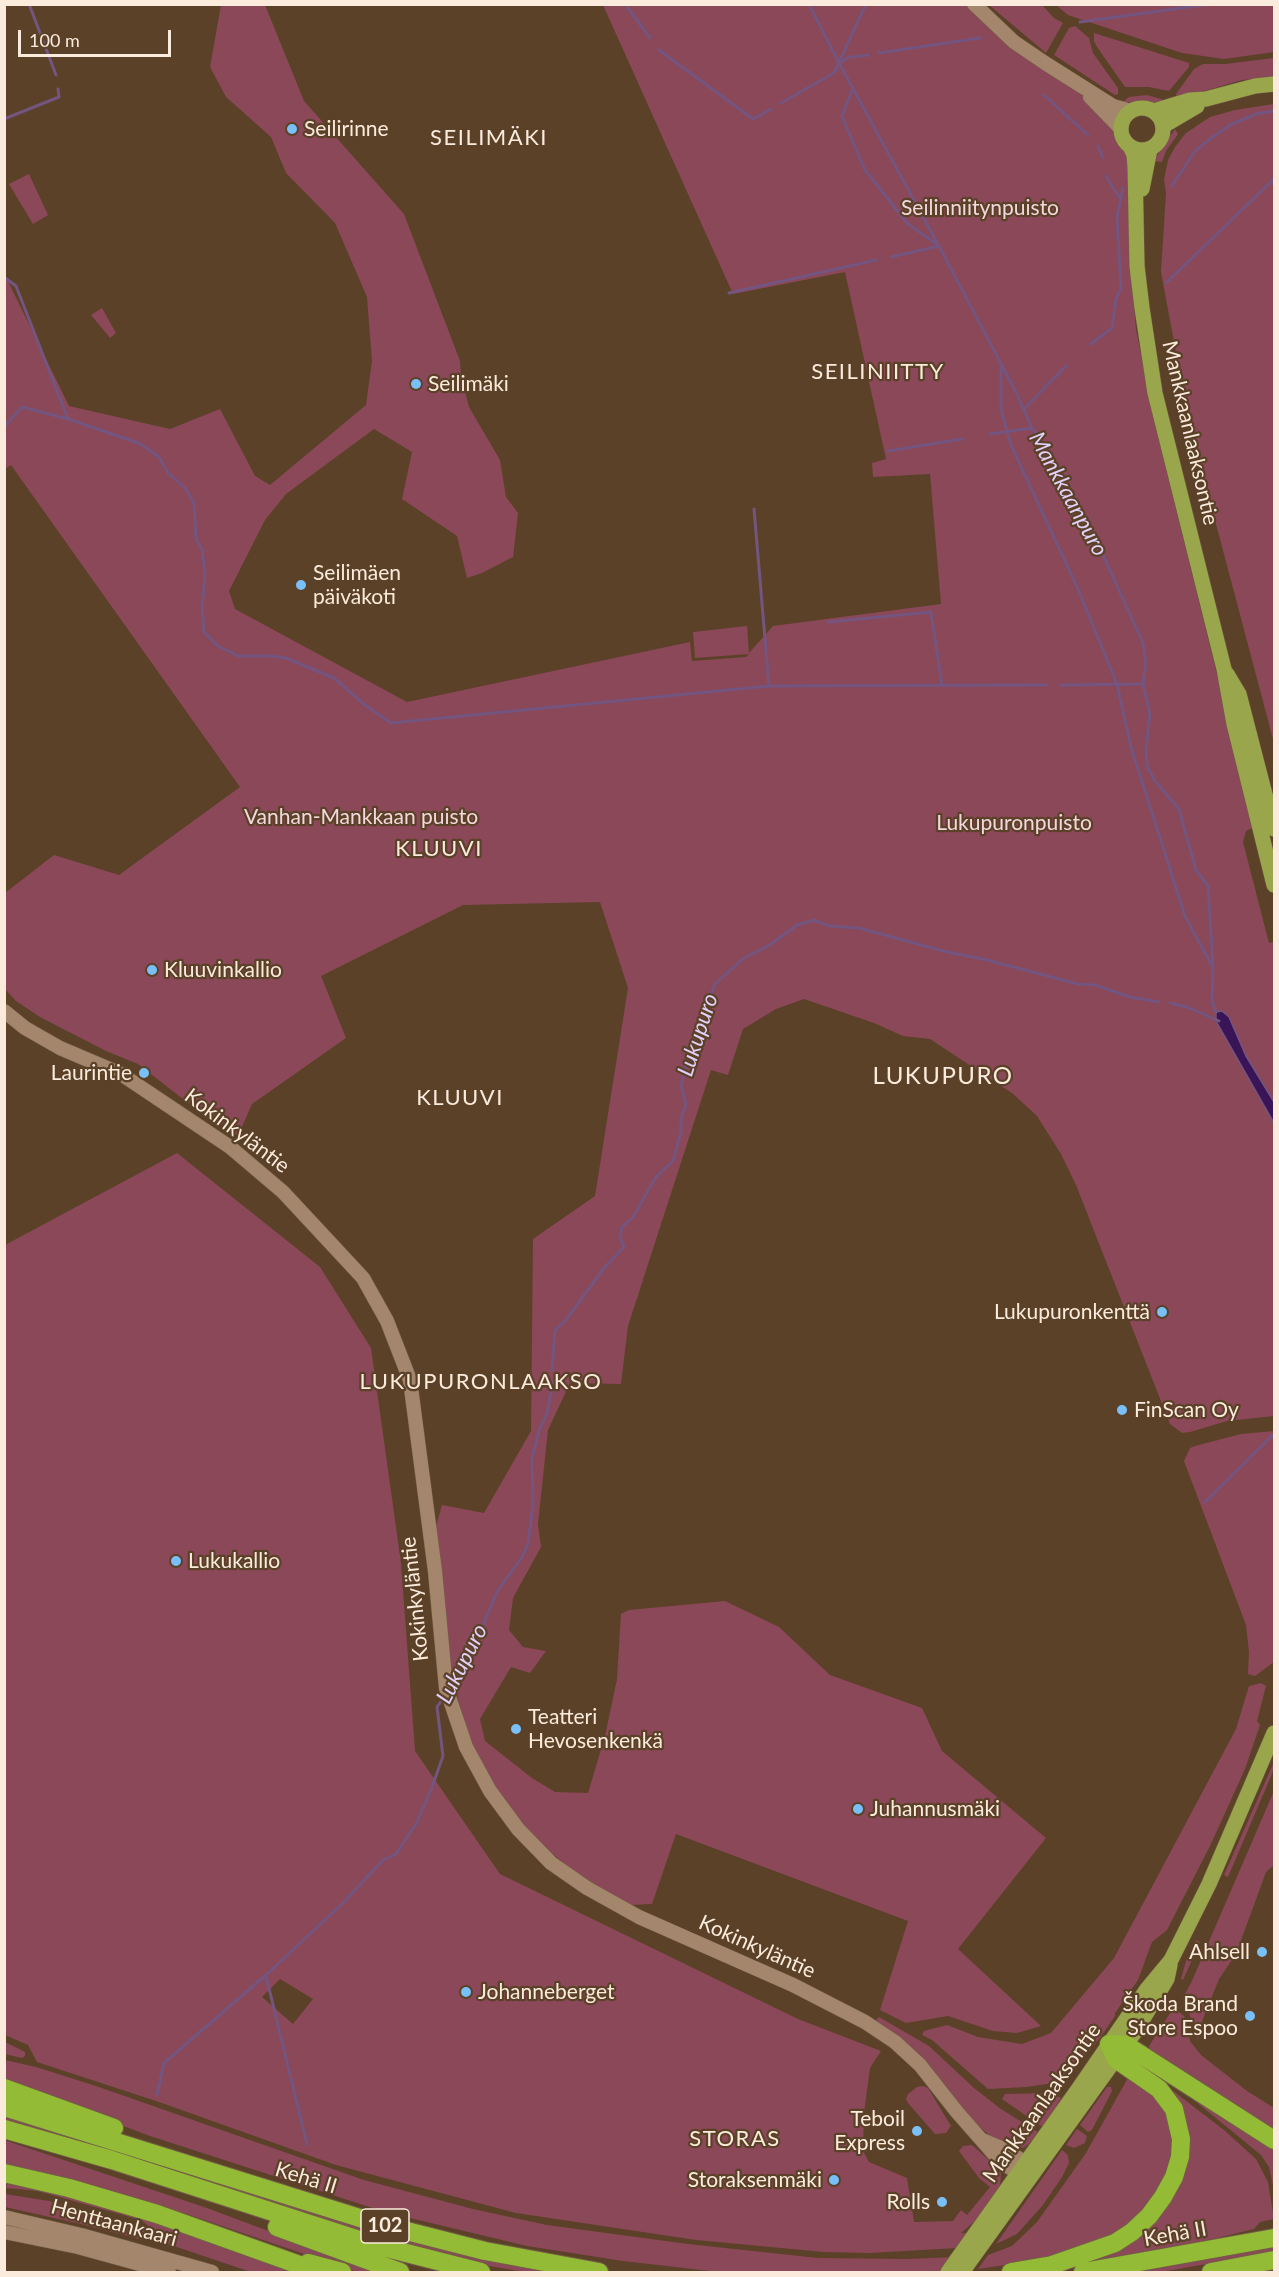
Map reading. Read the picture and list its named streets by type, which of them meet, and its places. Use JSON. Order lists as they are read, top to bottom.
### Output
{
  "streets": {
    "highway": ["Kehä II", "102"],
    "main road": ["Mankkaanlaaksontie", "Kokinkyläntie", "Henttaankaari"]
  },
  "crossings": [
    ["Mankkaanlaaksontie", "Kokinkyläntie"]
  ],
  "districts": [
    "SEILIMÄKI",
    "SEILINIITTY",
    "KLUUVI",
    "LUKUPURO",
    "KLUUVI",
    "LUKUPURONLAAKSO",
    "STORAS"
  ],
  "water": ["Mankkaanpuro", "Lukupuro"],
  "parks": ["Seilinniitynpuisto", "Vanhan-Mankkaan puisto", "Lukupuronpuisto"],
  "places": [
    "Seilirinne",
    "Seilimäki",
    "Seilimäen päiväkoti",
    "Kluuvinkallio",
    "Laurintie",
    "Lukupuronkenttä",
    "FinScan Oy",
    "Lukukallio",
    "Teatteri Hevosenkenkä",
    "Juhannusmäki",
    "Ahlsell",
    "Johanneberget",
    "Škoda Brand Store Espoo",
    "Teboil Express",
    "Storaksenmäki",
    "Rolls"
  ],
  "scale_bar": "100 m"
}
